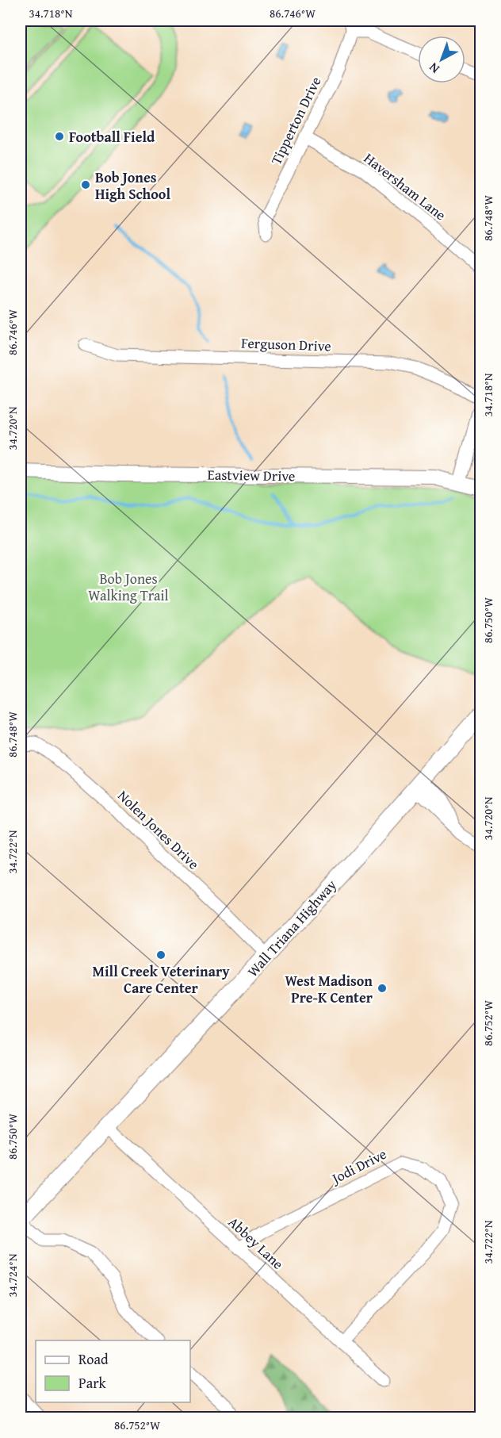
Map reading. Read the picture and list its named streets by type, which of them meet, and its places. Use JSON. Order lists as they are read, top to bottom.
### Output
{
  "streets": {
    "main road": ["Wall Triana Highway"],
    "street": [
      "Tipperton Drive",
      "Haversham Lane",
      "Ferguson Drive",
      "Eastview Drive",
      "Nolen Jones Drive",
      "Jodi Drive",
      "Abbey Lane"
    ]
  },
  "crossings": [
    ["Tipperton Drive", "Haversham Lane"],
    ["Nolen Jones Drive", "Wall Triana Highway"],
    ["Wall Triana Highway", "Abbey Lane"],
    ["Jodi Drive", "Abbey Lane"]
  ],
  "parks": ["Bob Jones Walking Trail"],
  "places": [
    "Football Field",
    "Bob Jones High School",
    "Mill Creek Veterinary Care Center",
    "West Madison Pre-K Center"
  ],
  "legend": ["Road", "Park"],
  "north": "bottom left",
  "coordinates": [
    "34.718°N",
    "86.746°W",
    "86.748°W",
    "34.720°N",
    "86.750°W",
    "34.722°N",
    "86.752°W",
    "34.724°N"
  ]
}
